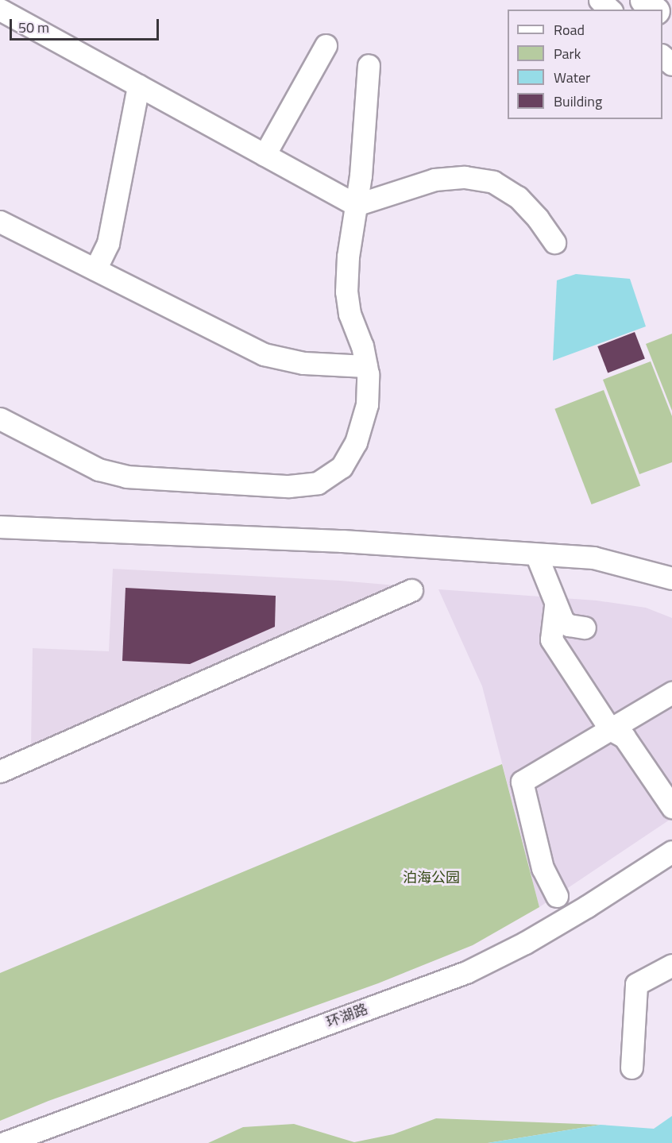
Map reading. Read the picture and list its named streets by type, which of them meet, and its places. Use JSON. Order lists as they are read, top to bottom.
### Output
{
  "streets": {
    "street": ["环湖路"]
  },
  "parks": ["泊海公园"],
  "legend": [
    "Road",
    "Park",
    "Water",
    "Building"
  ],
  "scale_bar": "50 m"
}
